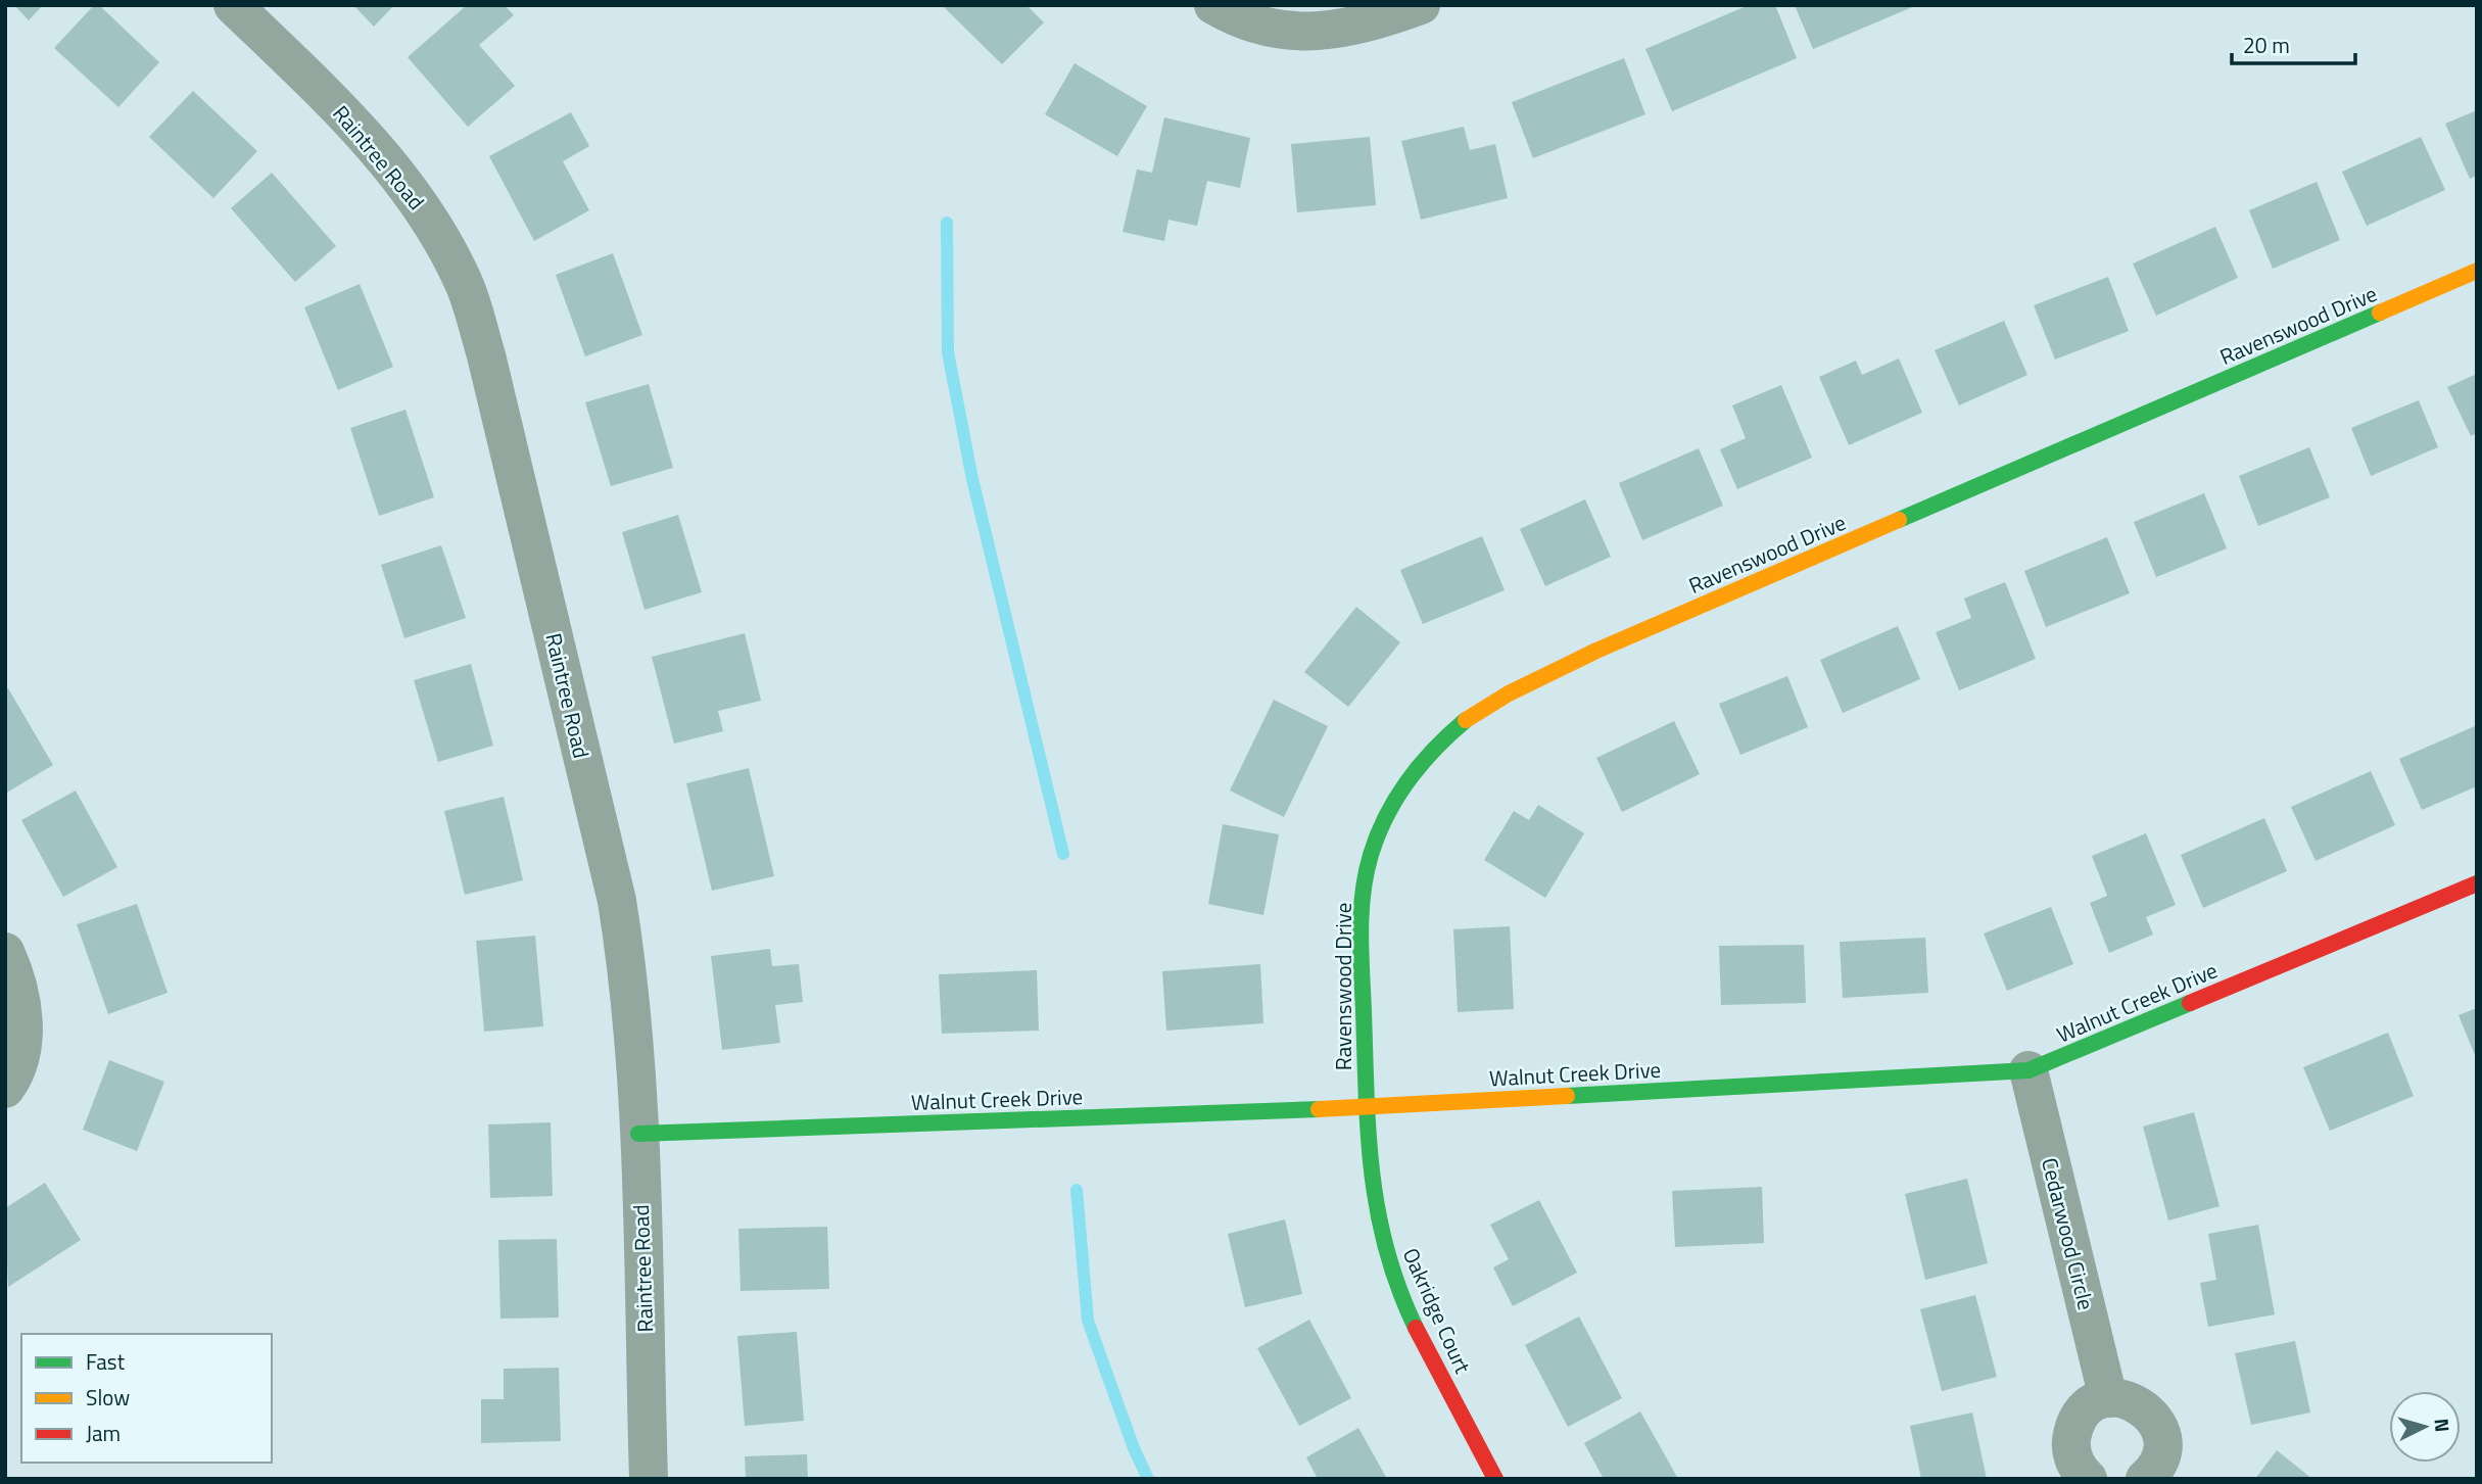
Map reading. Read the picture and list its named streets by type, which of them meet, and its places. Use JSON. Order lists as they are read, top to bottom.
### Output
{
  "streets": {
    "street": [
      "Raintree Road",
      "Ravenswood Drive",
      "Walnut Creek Drive",
      "Cedarwood Circle",
      "Oakridge Court"
    ]
  },
  "crossings": [
    ["Raintree Road", "Walnut Creek Drive"],
    ["Ravenswood Drive", "Walnut Creek Drive"],
    ["Ravenswood Drive", "Oakridge Court"],
    ["Walnut Creek Drive", "Cedarwood Circle"],
    ["Walnut Creek Drive", "Oakridge Court"]
  ],
  "legend": ["Fast", "Slow", "Jam"],
  "scale_bar": "20 m",
  "north": "right"
}
